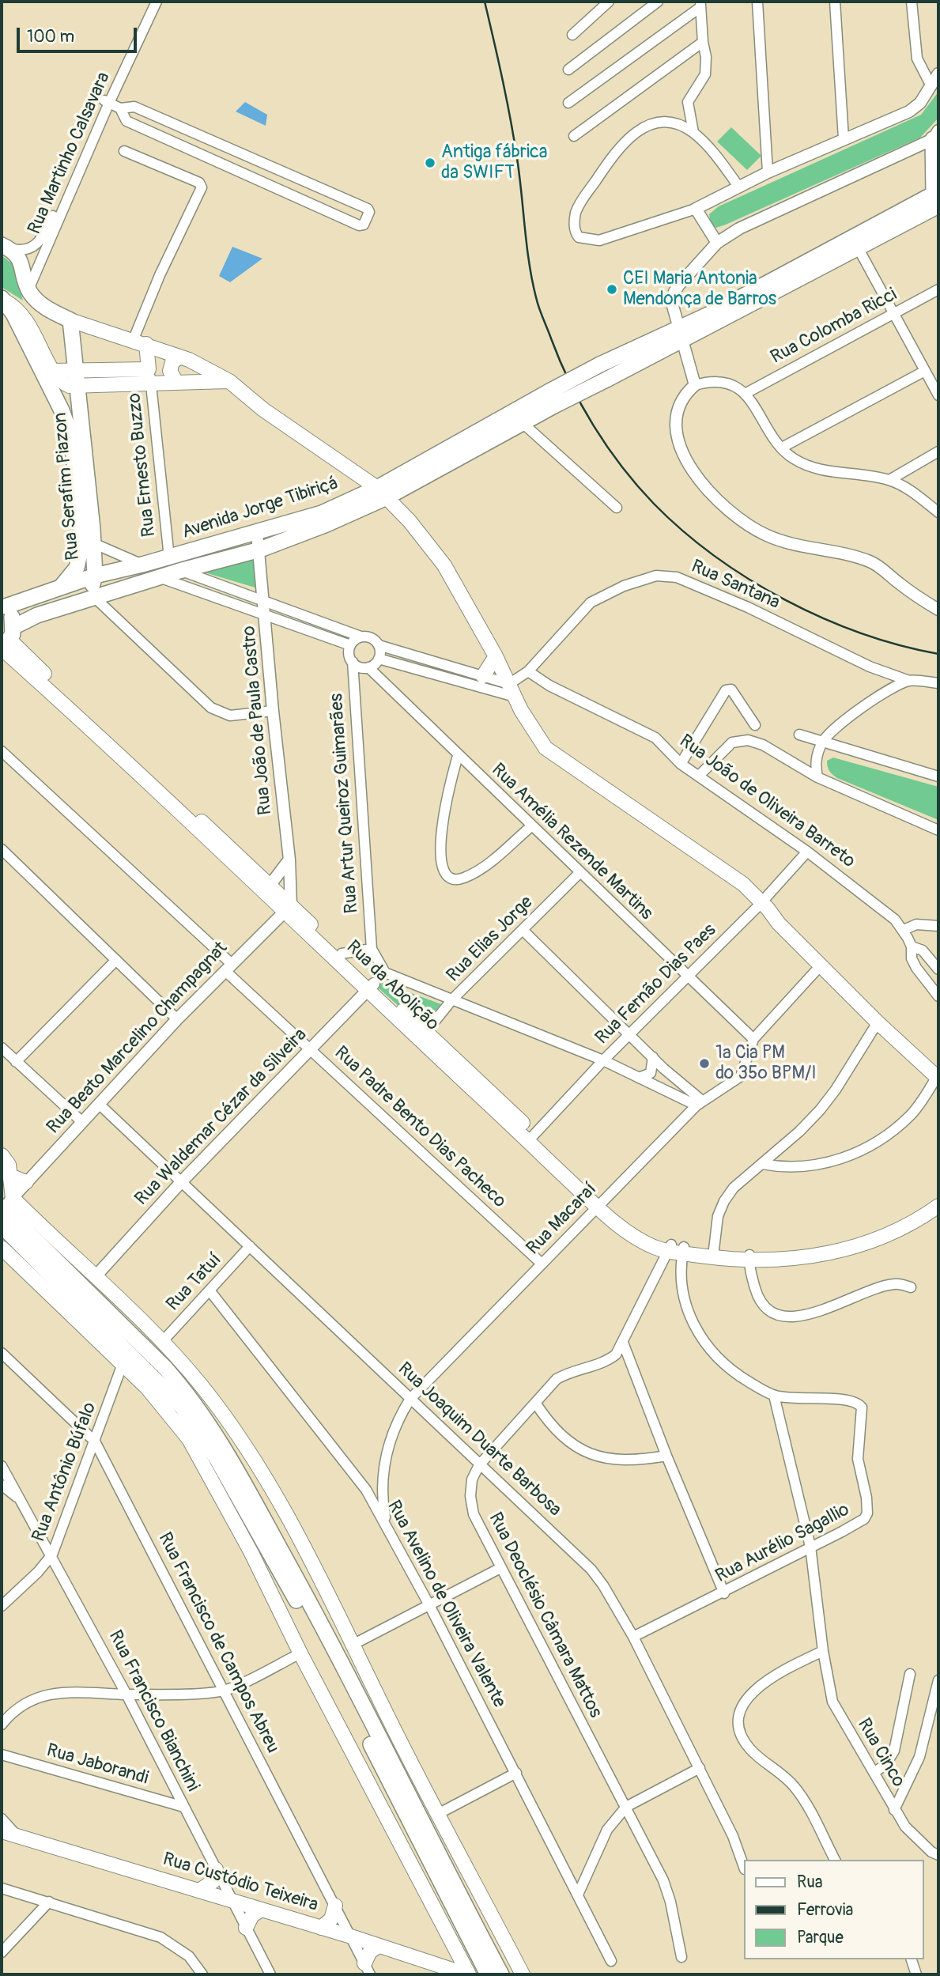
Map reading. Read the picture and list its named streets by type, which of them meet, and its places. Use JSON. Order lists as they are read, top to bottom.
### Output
{
  "streets": {
    "main road": [
      "Rua Serafim Piazon",
      "Avenida Jorge Tibiriçá",
      "Rua da Abolição",
      "Rua Custódio Teixeira"
    ],
    "street": [
      "Rua Martinho Calsavara",
      "Rua Colomba Ricci",
      "Rua Ernesto Buzzo",
      "Rua Santana",
      "Rua João de Paula Castro",
      "Rua João de Oliveira Barreto",
      "Rua Artur Queiroz Guimarães",
      "Rua Amélia Rezende Martins",
      "Rua Elias Jorge",
      "Rua Fernão Dias Paes",
      "Rua Beato Marcelino Champagnat",
      "Rua Waldemar Cézar da Silveira",
      "Rua Padre Bento Dias Pacheco",
      "Rua Macaraí",
      "Rua Tatuí",
      "Rua Joaquim Duarte Barbosa",
      "Rua Antônio Búfalo",
      "Rua Aurélio Sagallio",
      "Rua Avelino de Oliveira Valente",
      "Rua Deoclésio Câmara Mattos",
      "Rua Francisco de Campos Abreu",
      "Rua Francisco Bianchini",
      "Rua Cinco",
      "Rua Jaborandi"
    ]
  },
  "crossings": [
    ["Rua Ernesto Buzzo", "Avenida Jorge Tibiriçá"],
    ["Rua Serafim Piazon", "Avenida Jorge Tibiriçá"],
    ["Avenida Jorge Tibiriçá", "Rua João de Paula Castro"],
    ["Avenida Jorge Tibiriçá", "Rua da Abolição"],
    ["Rua Santana", "Rua João de Oliveira Barreto"],
    ["Rua João de Paula Castro", "Rua da Abolição"],
    ["Rua João de Paula Castro", "Rua Beato Marcelino Champagnat"],
    ["Rua João de Oliveira Barreto", "Rua Fernão Dias Paes"],
    ["Rua Artur Queiroz Guimarães", "Rua Amélia Rezende Martins"],
    ["Rua Artur Queiroz Guimarães", "Rua Elias Jorge"],
    ["Rua Amélia Rezende Martins", "Rua Elias Jorge"],
    ["Rua Amélia Rezende Martins", "Rua Fernão Dias Paes"],
    ["Rua Amélia Rezende Martins", "Rua Macaraí"],
    ["Rua Elias Jorge", "Rua da Abolição"],
    ["Rua Fernão Dias Paes", "Rua da Abolição"],
    ["Rua da Abolição", "Rua Beato Marcelino Champagnat"],
    ["Rua da Abolição", "Rua Waldemar Cézar da Silveira"],
    ["Rua da Abolição", "Rua Macaraí"],
    ["Rua da Abolição", "Rua Deoclésio Câmara Mattos"],
    ["Rua Beato Marcelino Champagnat", "Rua Padre Bento Dias Pacheco"],
    ["Rua Beato Marcelino Champagnat", "Rua Joaquim Duarte Barbosa"],
    ["Rua Waldemar Cézar da Silveira", "Rua Padre Bento Dias Pacheco"],
    ["Rua Waldemar Cézar da Silveira", "Rua Joaquim Duarte Barbosa"],
    ["Rua Padre Bento Dias Pacheco", "Rua Macaraí"],
    ["Rua Macaraí", "Rua Joaquim Duarte Barbosa"],
    ["Rua Macaraí", "Rua Avelino de Oliveira Valente"],
    ["Rua Tatuí", "Rua Joaquim Duarte Barbosa"],
    ["Rua Tatuí", "Rua Avelino de Oliveira Valente"],
    ["Rua Joaquim Duarte Barbosa", "Rua Aurélio Sagallio"],
    ["Rua Joaquim Duarte Barbosa", "Rua Deoclésio Câmara Mattos"],
    ["Rua Antônio Búfalo", "Rua Francisco de Campos Abreu"],
    ["Rua Antônio Búfalo", "Rua Francisco Bianchini"],
    ["Rua Aurélio Sagallio", "Rua Cinco"],
    ["Rua Francisco de Campos Abreu", "Rua Custódio Teixeira"],
    ["Rua Francisco Bianchini", "Rua Jaborandi"],
    ["Rua Francisco Bianchini", "Rua Custódio Teixeira"]
  ],
  "places": ["Antiga fábrica da SWIFT", "CEI Maria Antonia Mendonça de Barros", "1ª Cia PM do 35º BPM/I"],
  "legend": ["Rua", "Ferrovia", "Parque"],
  "scale_bar": "100 m"
}
